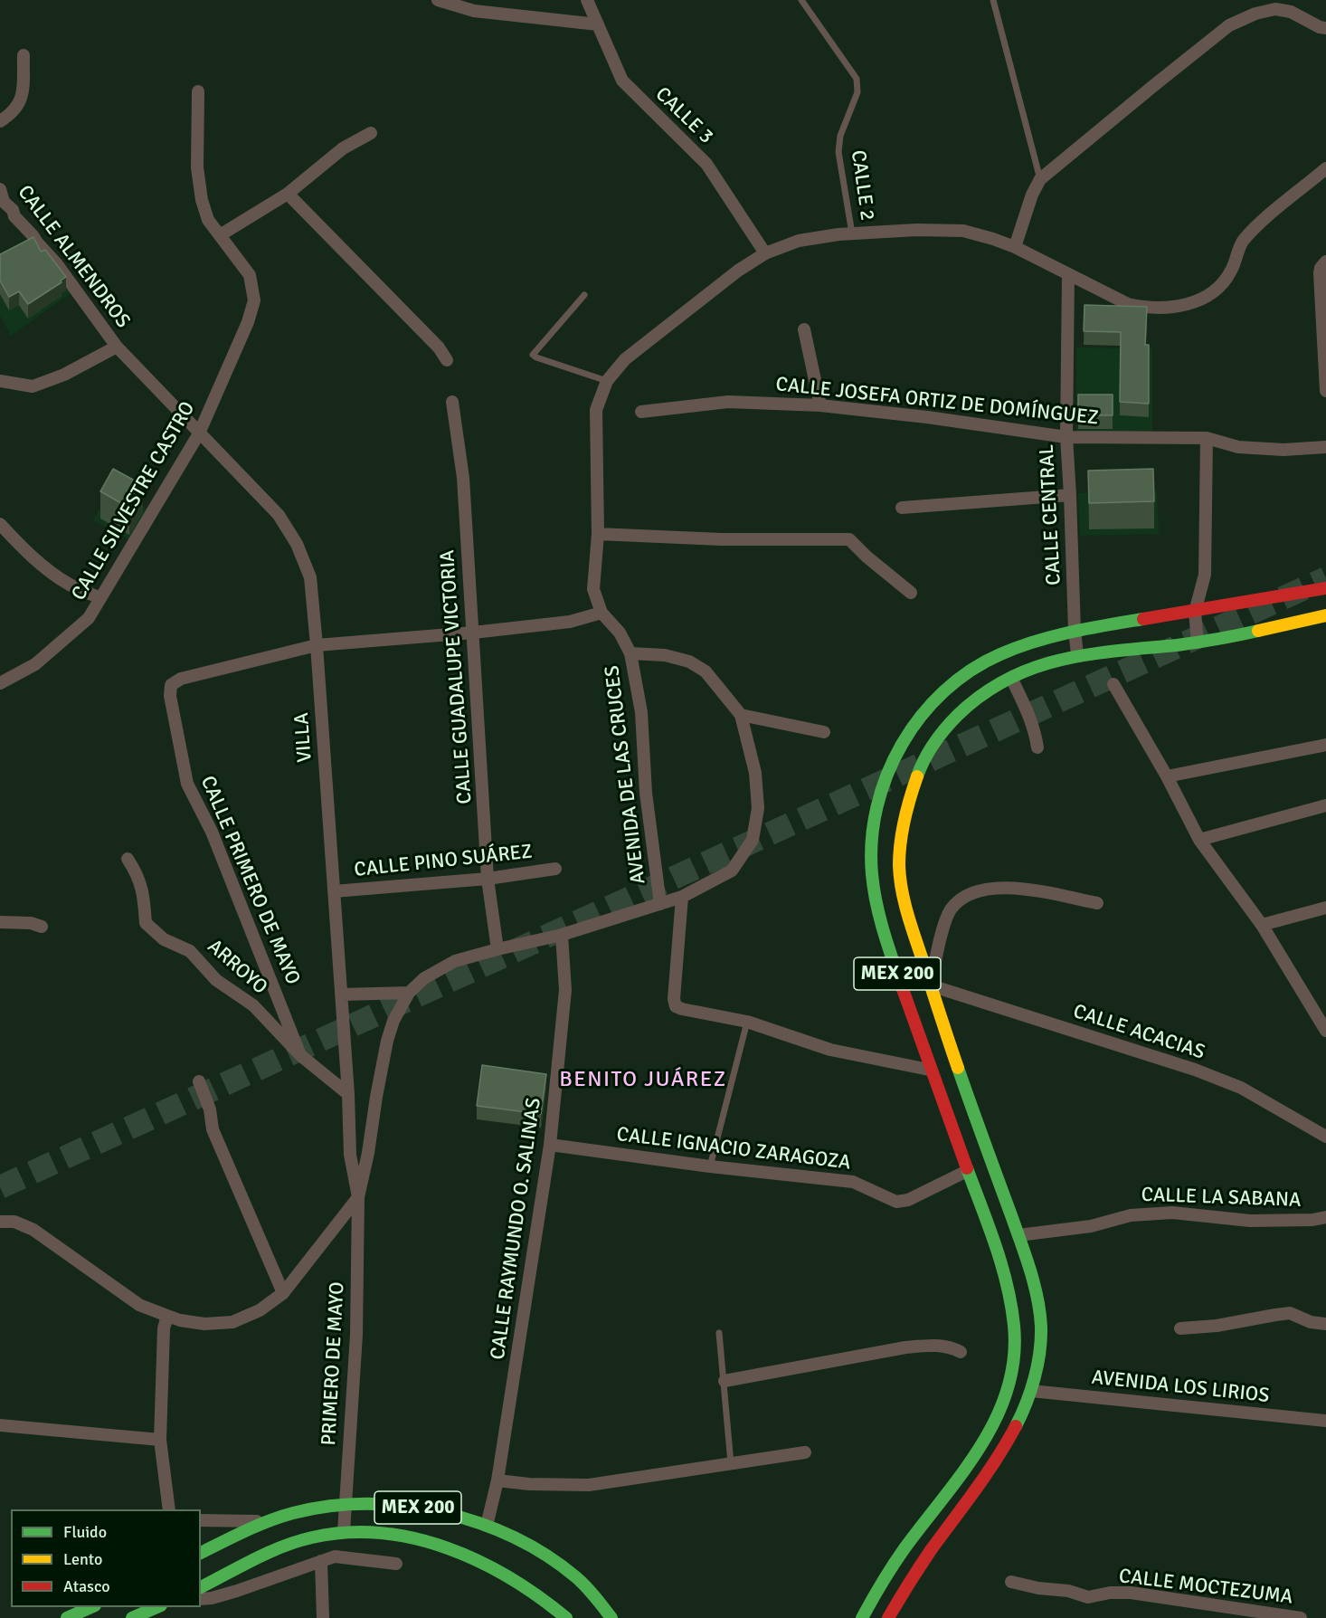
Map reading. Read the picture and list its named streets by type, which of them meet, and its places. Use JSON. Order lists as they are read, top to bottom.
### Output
{
  "streets": {
    "main road": ["MEX 200"],
    "street": [
      "CALLE 3",
      "CALLE ALMENDROS",
      "CALLE JOSEFA ORTIZ DE DOMÍNGUEZ",
      "CALLE SILVESTRE CASTRO",
      "CALLE CENTRAL",
      "CALLE GUADALUPE VICTORIA",
      "VILLA",
      "AVENIDA DE LAS CRUCES",
      "CALLE PINO SUÁREZ",
      "CALLE PRIMERO DE MAYO",
      "ARROYO",
      "CALLE ACACIAS",
      "CALLE IGNACIO ZARAGOZA",
      "CALLE LA SABANA",
      "CALLE RAYMUNDO O. SALINAS",
      "PRIMERO DE MAYO",
      "AVENIDA LOS LIRIOS",
      "CALLE MOCTEZUMA"
    ],
    "lane": ["CALLE 2"]
  },
  "crossings": [
    ["CALLE 3", "AVENIDA DE LAS CRUCES"],
    ["CALLE 2", "AVENIDA DE LAS CRUCES"],
    ["CALLE ALMENDROS", "VILLA"],
    ["CALLE JOSEFA ORTIZ DE DOMÍNGUEZ", "CALLE CENTRAL"],
    ["CALLE SILVESTRE CASTRO", "VILLA"],
    ["CALLE CENTRAL", "AVENIDA DE LAS CRUCES"],
    ["CALLE CENTRAL", "MEX 200"],
    ["CALLE GUADALUPE VICTORIA", "AVENIDA DE LAS CRUCES"],
    ["CALLE GUADALUPE VICTORIA", "CALLE PINO SUÁREZ"],
    ["VILLA", "AVENIDA DE LAS CRUCES"],
    ["VILLA", "CALLE PINO SUÁREZ"],
    ["VILLA", "CALLE PRIMERO DE MAYO"],
    ["VILLA", "ARROYO"],
    ["VILLA", "PRIMERO DE MAYO"],
    ["AVENIDA DE LAS CRUCES", "CALLE RAYMUNDO O. SALINAS"],
    ["AVENIDA DE LAS CRUCES", "PRIMERO DE MAYO"],
    ["CALLE PRIMERO DE MAYO", "ARROYO"],
    ["MEX 200", "CALLE ACACIAS"],
    ["MEX 200", "CALLE IGNACIO ZARAGOZA"],
    ["MEX 200", "CALLE LA SABANA"],
    ["MEX 200", "CALLE RAYMUNDO O. SALINAS"],
    ["MEX 200", "PRIMERO DE MAYO"],
    ["MEX 200", "AVENIDA LOS LIRIOS"],
    ["CALLE IGNACIO ZARAGOZA", "CALLE RAYMUNDO O. SALINAS"]
  ],
  "districts": ["BENITO JUÁREZ"],
  "legend": ["Fluido", "Lento", "Atasco"]
}
